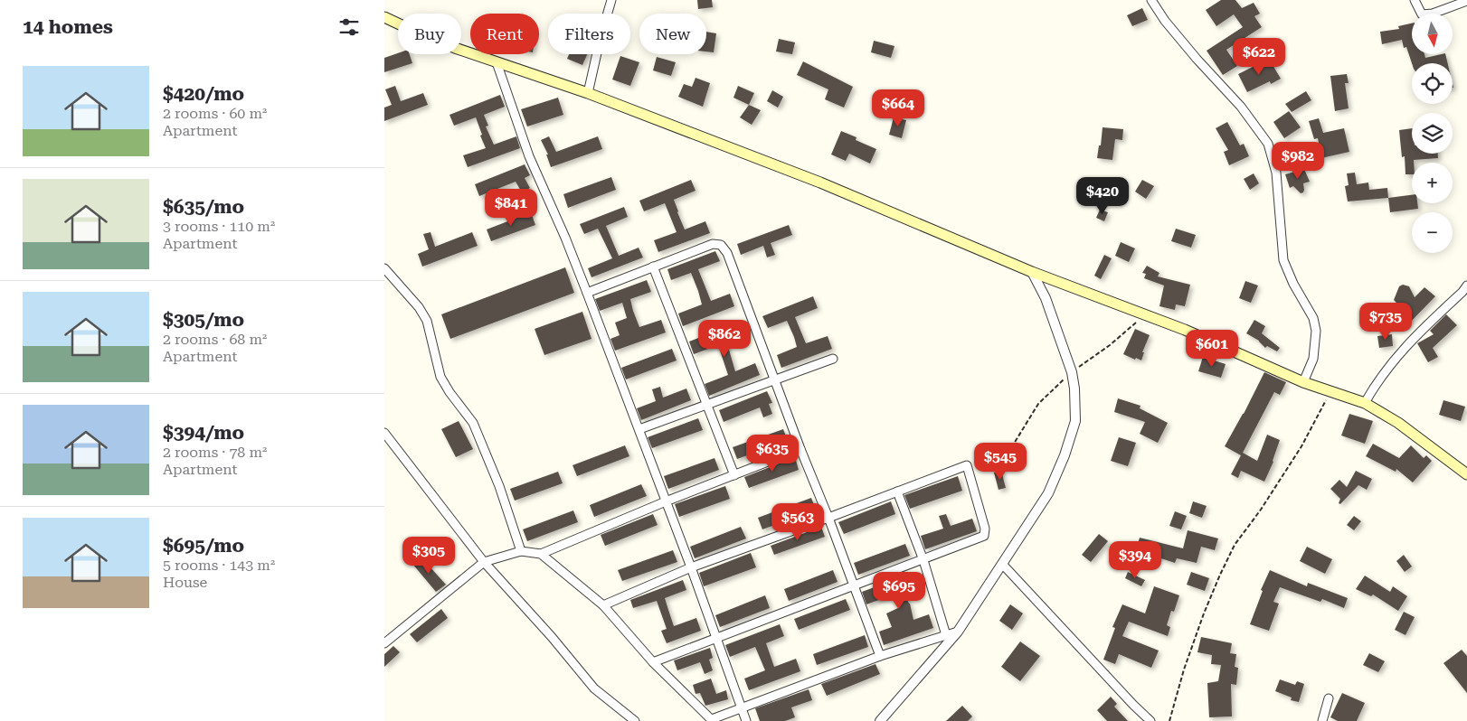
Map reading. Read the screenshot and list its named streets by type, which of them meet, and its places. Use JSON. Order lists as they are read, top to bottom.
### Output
{
  "north": "bottom",
  "page": {
    "heading": "14 homes",
    "map_buttons": ["+", "−"],
    "chip": [
      "Buy",
      "Rent",
      "Filters",
      "New"
    ],
    "price": [
      "$622",
      "$664",
      "$982",
      "$420",
      "$841",
      "$735",
      "$862",
      "$601",
      "$635",
      "$545",
      "$563",
      "$305",
      "$394",
      "$695"
    ],
    "list": [
      {
        "name": "$420/mo",
        "note": "2 rooms · 60 m² · Apartment"
      },
      {
        "name": "$635/mo",
        "note": "3 rooms · 110 m² · Apartment"
      },
      {
        "name": "$305/mo",
        "note": "2 rooms · 68 m² · Apartment"
      },
      {
        "name": "$394/mo",
        "note": "2 rooms · 78 m² · Apartment"
      },
      {
        "name": "$695/mo",
        "note": "5 rooms · 143 m² · House"
      }
    ]
  }
}
